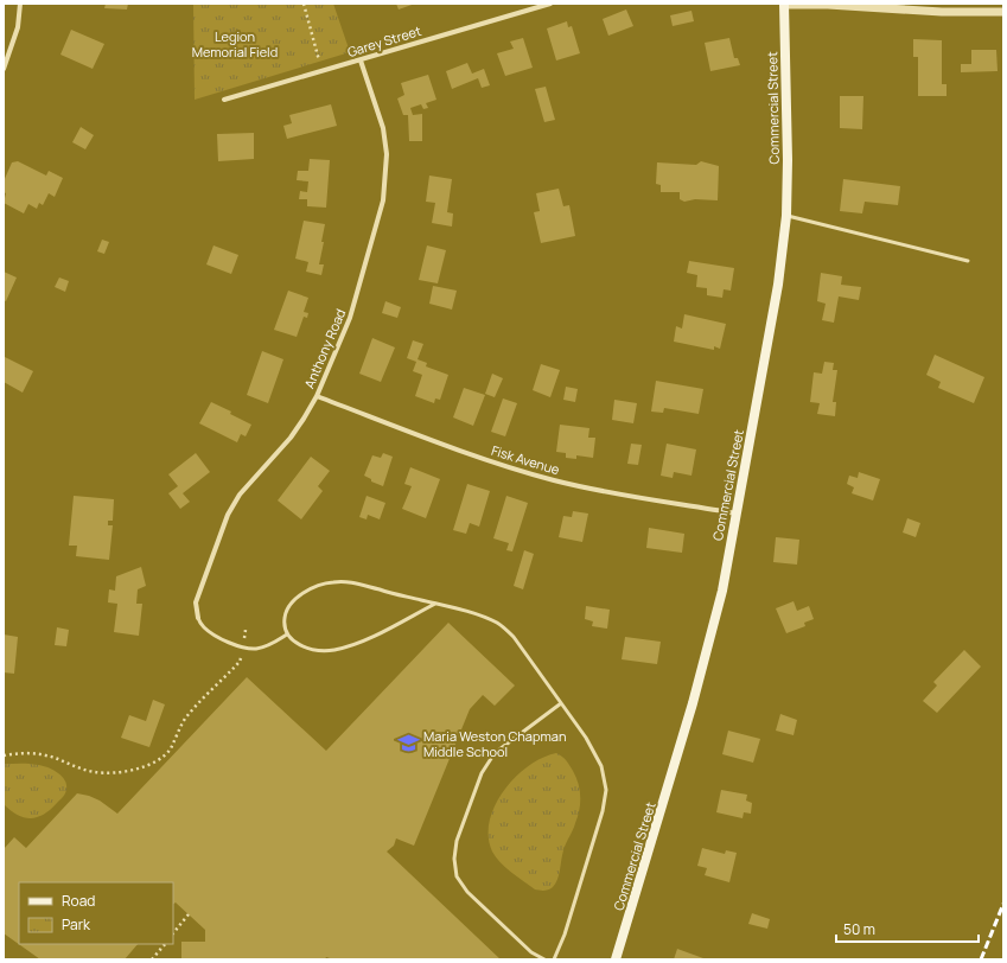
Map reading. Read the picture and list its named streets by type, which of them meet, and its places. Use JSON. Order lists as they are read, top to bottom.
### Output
{
  "streets": {
    "main road": ["Commercial Street"],
    "street": ["Garey Street", "Anthony Road", "Fisk Avenue"]
  },
  "crossings": [
    ["Garey Street", "Anthony Road"],
    ["Commercial Street", "Fisk Avenue"],
    ["Anthony Road", "Fisk Avenue"]
  ],
  "parks": ["Legion Memorial Field"],
  "places": {
    "school or university": ["Maria Weston Chapman Middle School"]
  },
  "legend": ["Road", "Park"],
  "scale_bar": "50 m"
}
